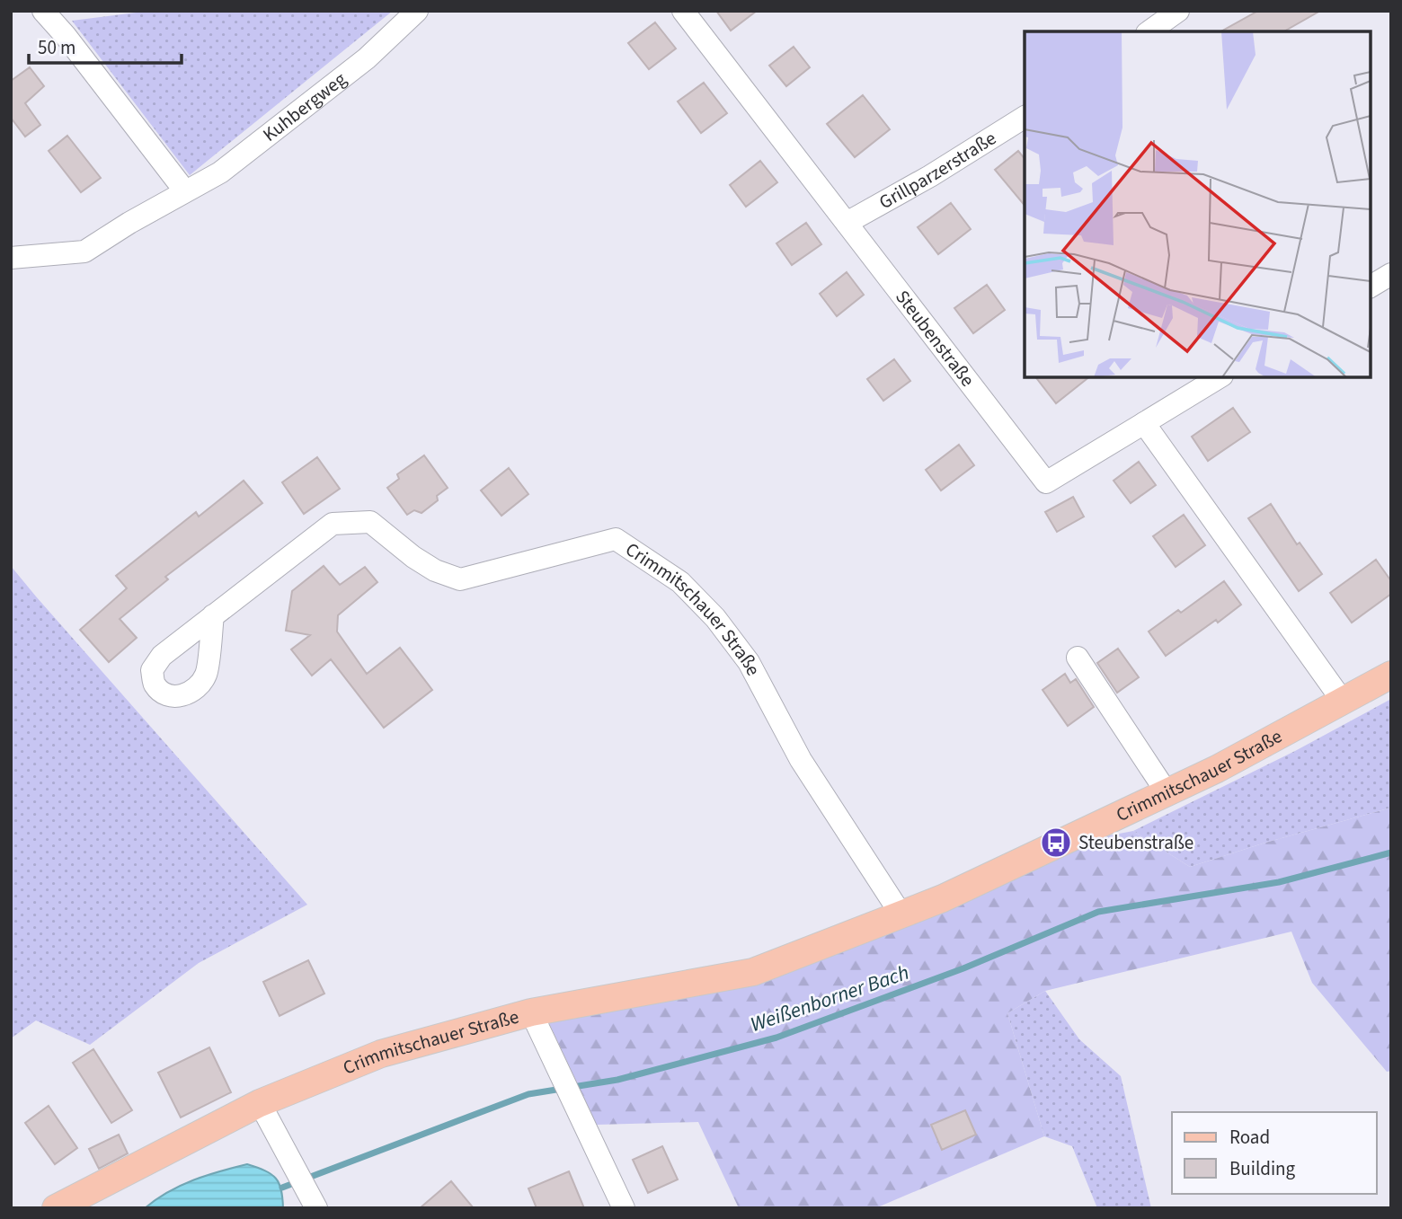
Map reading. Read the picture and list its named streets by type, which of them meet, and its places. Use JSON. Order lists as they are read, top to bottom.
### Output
{
  "streets": {
    "main road": ["Crimmitschauer Straße"],
    "street": ["Kuhbergweg", "Grillparzerstraße", "Steubenstraße"]
  },
  "crossings": [
    ["Grillparzerstraße", "Steubenstraße"]
  ],
  "water": ["Weißenborner Bach"],
  "places": {
    "bus stop": ["Steubenstraße"]
  },
  "legend": ["Road", "Building"],
  "scale_bar": "50 m"
}
